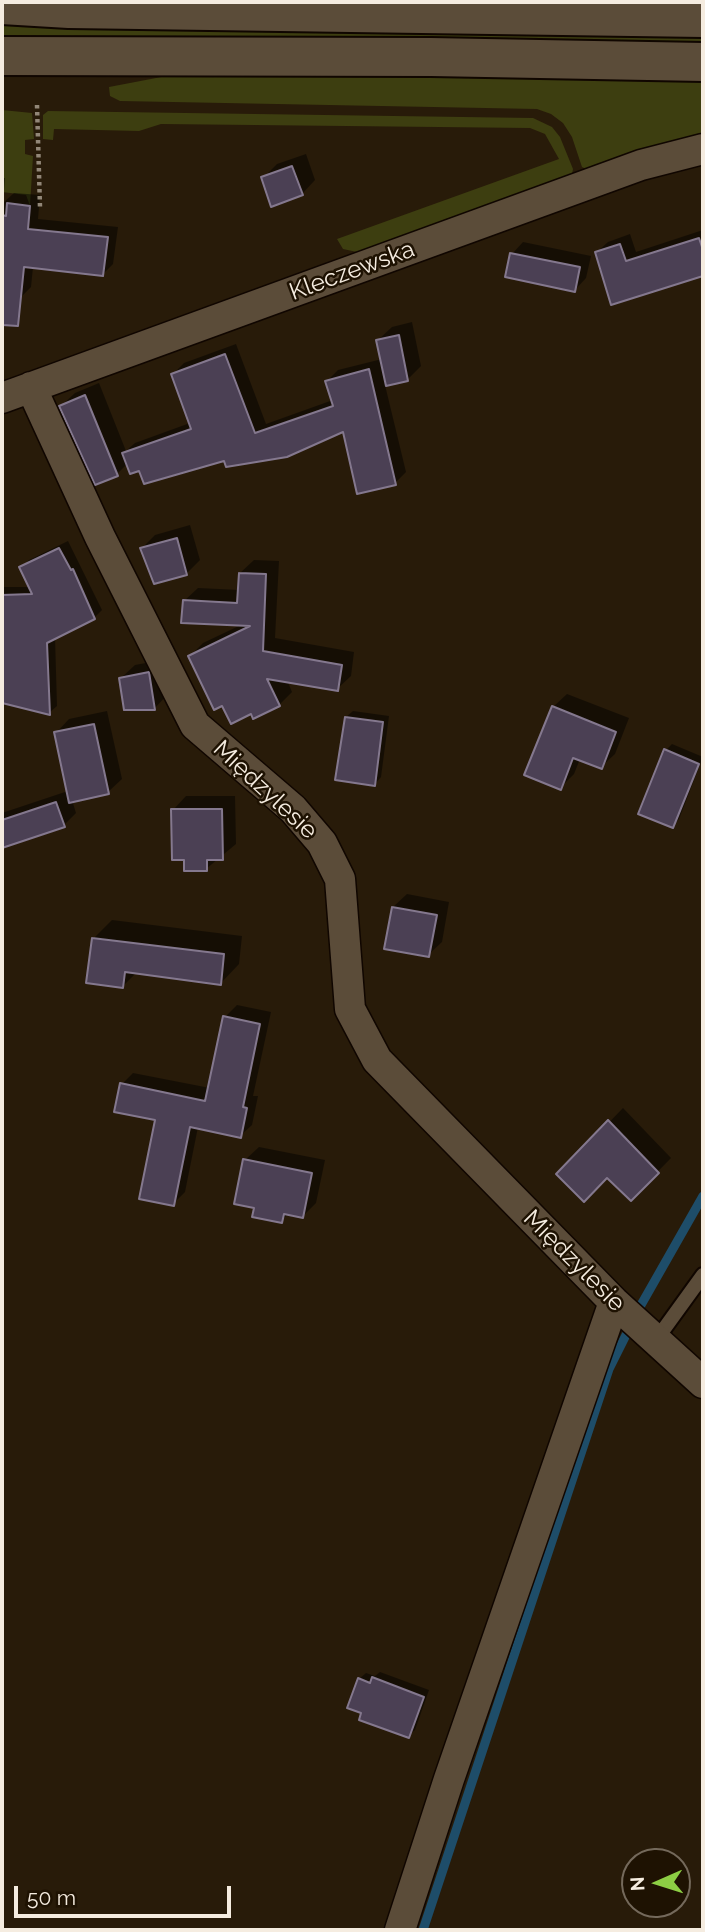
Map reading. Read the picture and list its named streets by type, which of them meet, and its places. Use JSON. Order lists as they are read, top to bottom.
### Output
{
  "streets": {
    "street": ["Kleczewska", "Międzylesie"]
  },
  "crossings": [
    ["Kleczewska", "Międzylesie"]
  ],
  "scale_bar": "50 m",
  "north": "left"
}
